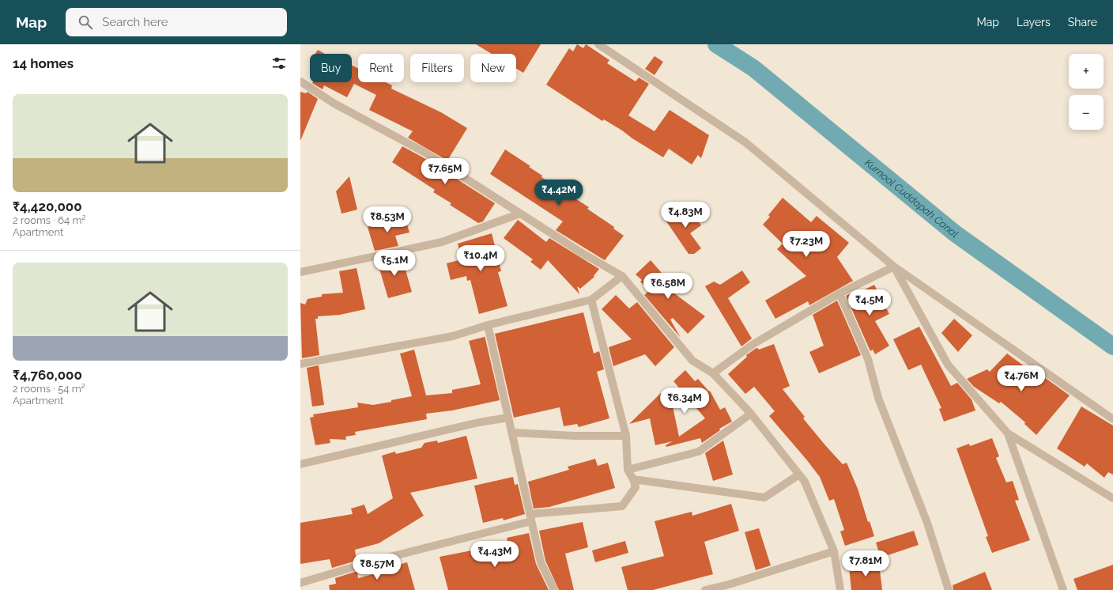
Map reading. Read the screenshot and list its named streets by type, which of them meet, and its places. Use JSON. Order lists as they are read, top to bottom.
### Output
{
  "water": ["Kurnool Cuddapah Canal"],
  "page": {
    "header": "Map",
    "search": "Search here",
    "nav": ["Map", "Layers", "Share"],
    "heading": "14 homes",
    "map_buttons": ["+", "−"],
    "chip": [
      "Buy",
      "Rent",
      "Filters",
      "New"
    ],
    "list": [
      {
        "name": "₹4,420,000",
        "note": "2 rooms · 64 m² · Apartment"
      },
      {
        "name": "₹4,760,000",
        "note": "2 rooms · 54 m² · Apartment"
      }
    ],
    "price": [
      "₹7.65M",
      "₹4.42M",
      "₹4.83M",
      "₹8.53M",
      "₹7.23M",
      "₹10.4M",
      "₹5.1M",
      "₹6.58M",
      "₹4.5M",
      "₹4.76M",
      "₹6.34M",
      "₹4.43M",
      "₹7.81M",
      "₹8.57M"
    ]
  }
}
